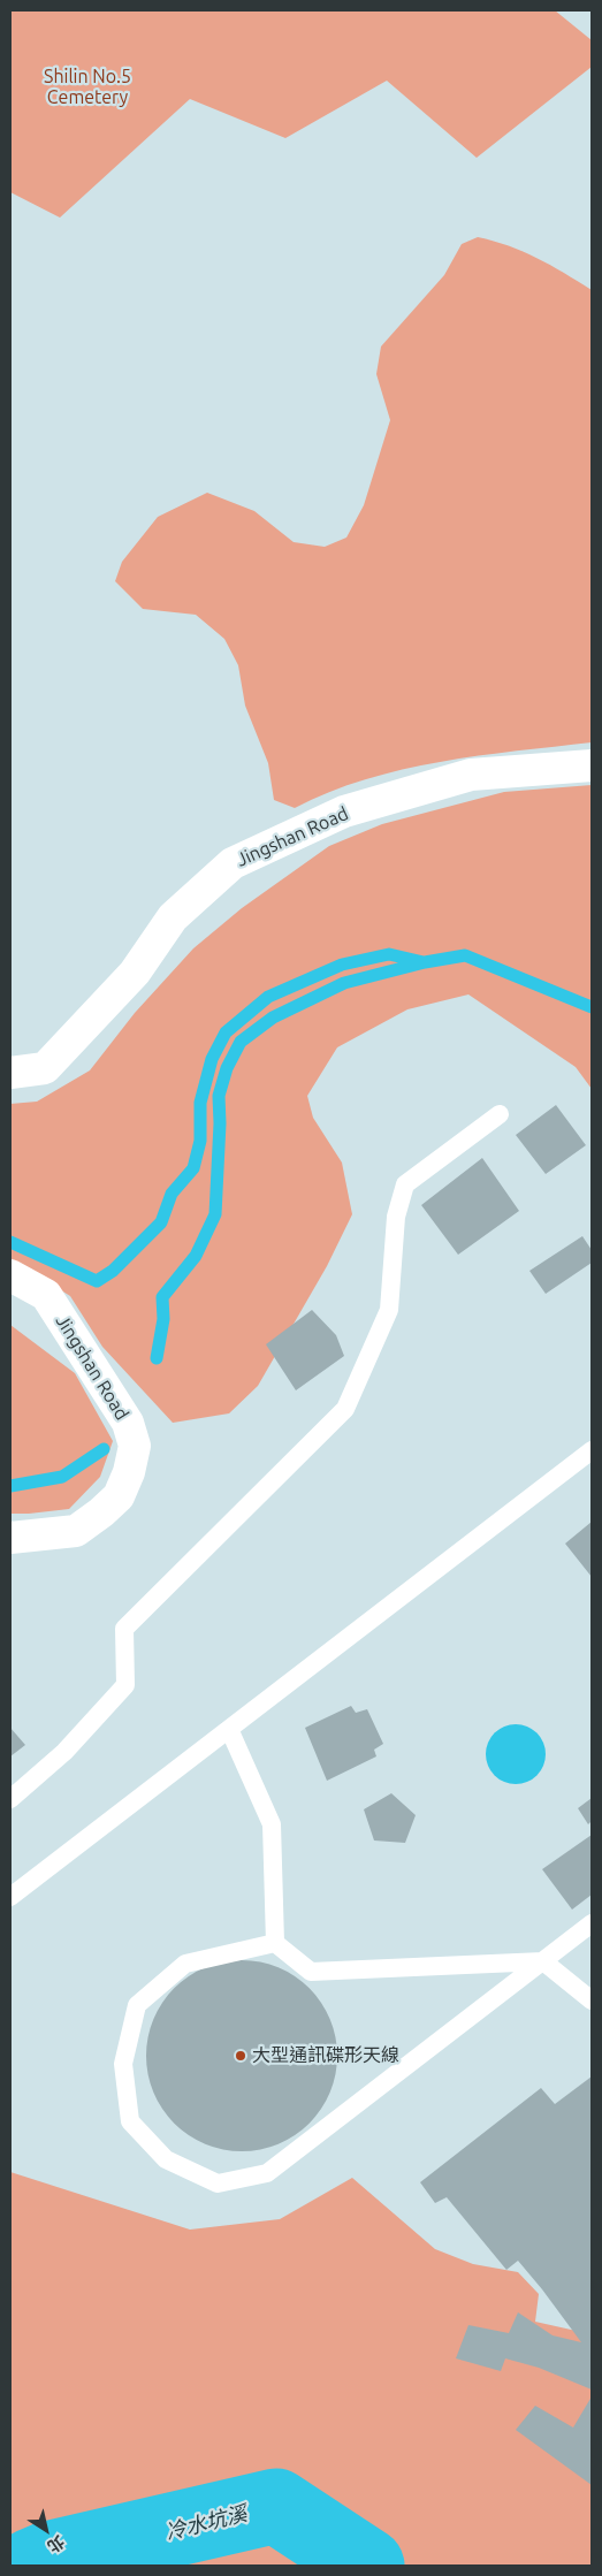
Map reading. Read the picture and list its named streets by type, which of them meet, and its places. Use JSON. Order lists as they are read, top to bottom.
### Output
{
  "streets": {
    "street": ["Jingshan Road"]
  },
  "water": ["冷水坑溪"],
  "parks": ["Shilin No.5 Cemetery"],
  "places": ["大型通訊碟形天線"],
  "north": "bottom right"
}
